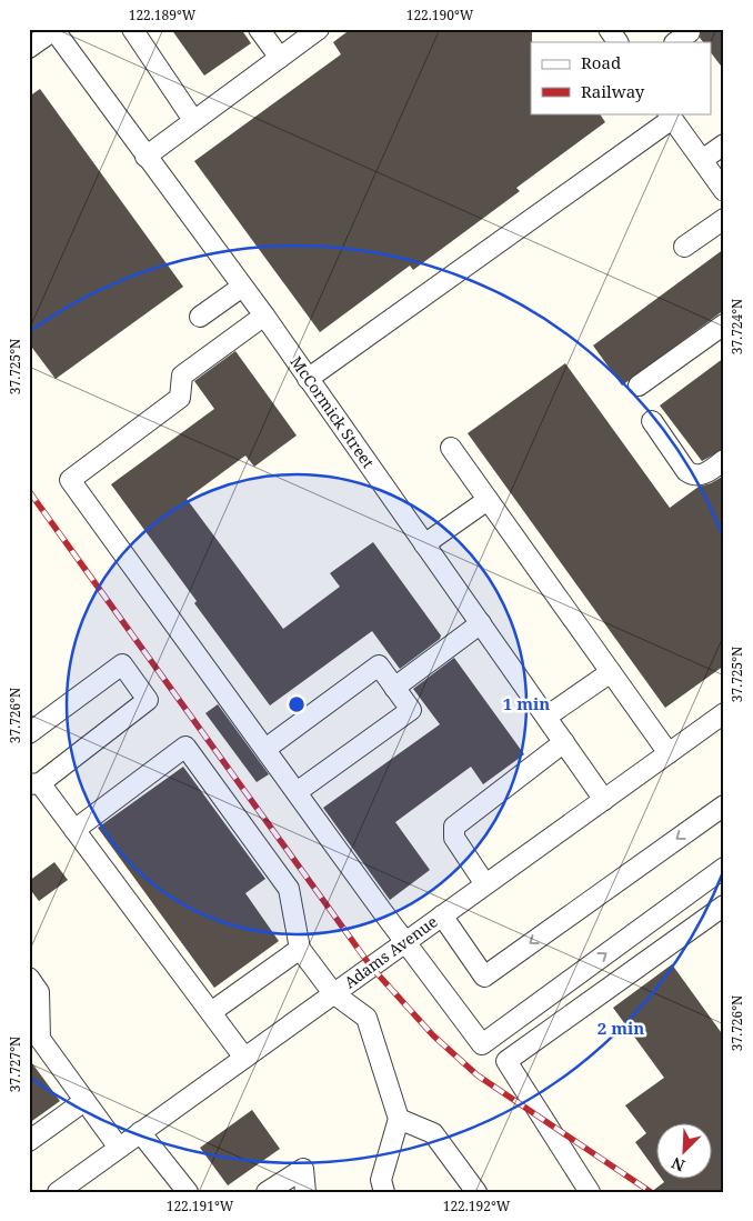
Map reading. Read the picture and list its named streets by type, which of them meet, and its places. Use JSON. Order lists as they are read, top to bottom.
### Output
{
  "streets": {
    "street": ["McCormick Street", "Adams Avenue"]
  },
  "crossings": [
    ["McCormick Street", "Adams Avenue"]
  ],
  "legend": ["Road", "Railway"],
  "north": "bottom left",
  "coordinates": [
    "122.189°W",
    "122.190°W",
    "37.724°N",
    "37.725°N",
    "37.726°N",
    "37.727°N",
    "122.191°W",
    "122.192°W"
  ],
  "rings": ["1 min", "2 min"]
}
